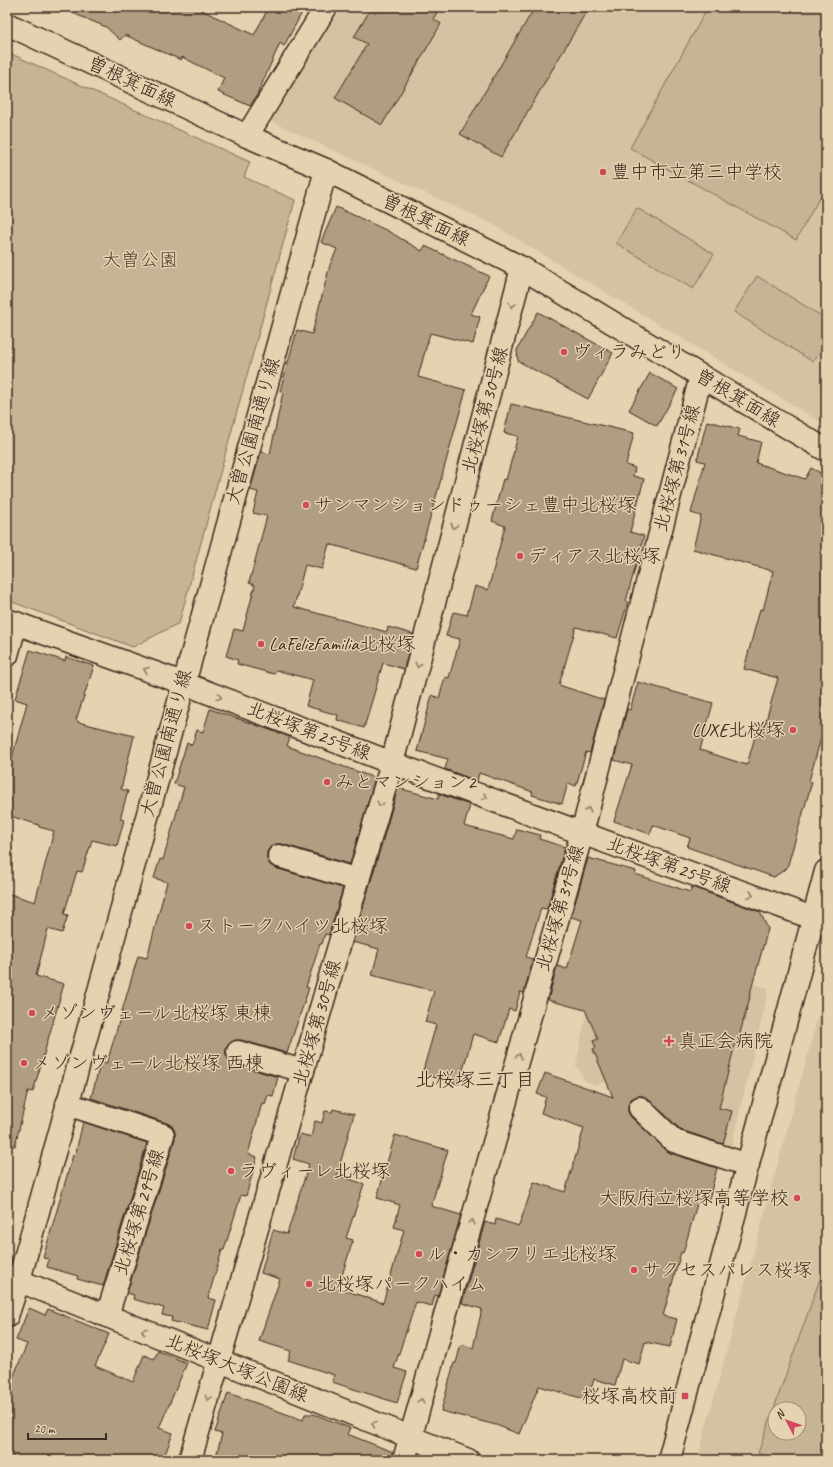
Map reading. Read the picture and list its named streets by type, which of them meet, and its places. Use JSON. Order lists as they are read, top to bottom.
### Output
{
  "streets": {
    "street": [
      "曽根箕面線",
      "北桜塚第30号線",
      "大曽公園南通り線",
      "北桜塚第31号線",
      "北桜塚第25号線",
      "北桜塚第29号線",
      "北桜塚大塚公園線"
    ]
  },
  "crossings": [
    ["曽根箕面線", "北桜塚第30号線"],
    ["曽根箕面線", "大曽公園南通り線"],
    ["曽根箕面線", "北桜塚第31号線"],
    ["北桜塚第30号線", "北桜塚第25号線"],
    ["北桜塚第30号線", "北桜塚大塚公園線"],
    ["大曽公園南通り線", "北桜塚第25号線"],
    ["大曽公園南通り線", "北桜塚第29号線"],
    ["大曽公園南通り線", "北桜塚大塚公園線"],
    ["北桜塚第31号線", "北桜塚第25号線"],
    ["北桜塚第31号線", "北桜塚大塚公園線"],
    ["北桜塚第29号線", "北桜塚大塚公園線"]
  ],
  "one_way": ["北桜塚第30号線", "北桜塚第31号線", "北桜塚大塚公園線"],
  "districts": ["北桜塚三丁目"],
  "parks": ["大曽公園"],
  "places": {
    "other": [
      "豊中市立第三中学校",
      "ヴィラみどり",
      "サンマンションドゥーシェ豊中北桜塚",
      "ディアス北桜塚",
      "LaFelizFamilia北桜塚",
      "LUXE北桜塚",
      "みとマンション2",
      "ストークハイツ北桜塚",
      "メゾンヴェール北桜塚 東棟",
      "メゾンヴェール北桜塚 西棟",
      "ラヴィーレ北桜塚",
      "大阪府立桜塚高等学校",
      "ル・カンフリエ北桜塚",
      "サクセスパレス桜塚",
      "北桜塚パークハイム"
    ],
    "health": ["真正会病院"],
    "transit": ["桜塚高校前"]
  },
  "scale_bar": "20 m",
  "north": "top left"
}
